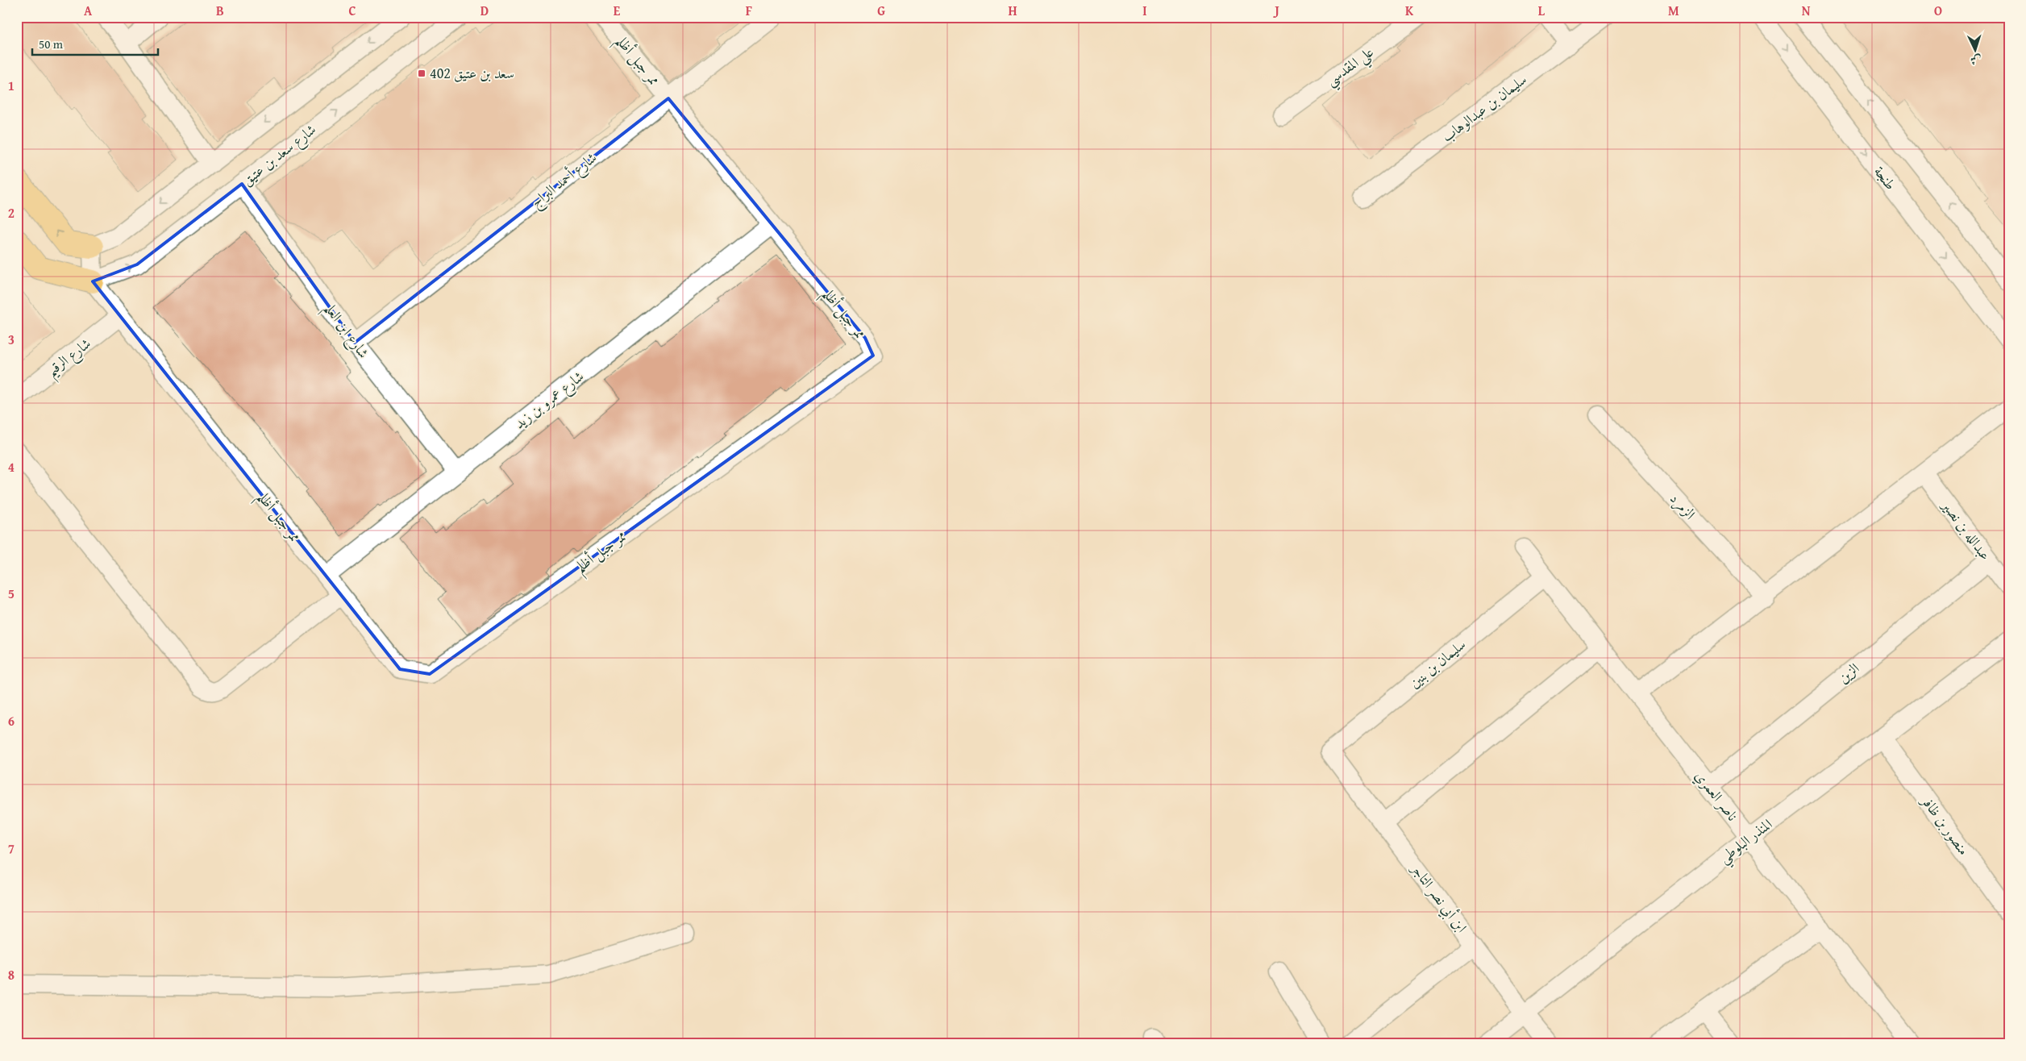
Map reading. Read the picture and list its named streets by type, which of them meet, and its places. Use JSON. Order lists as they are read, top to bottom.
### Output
{
  "streets": {
    "street": [
      "ممر جبل أظلم",
      "علي المقدسي",
      "سليمان بن عبدالوهاب",
      "شارع سعد بن عتيق",
      "طنجة",
      "شارع أحمد البراج",
      "شارع ابن العلم",
      "شارع الرقيم",
      "شارع عمرو بن زيد",
      "الزمرد",
      "عبدالله بن نصير",
      "سليمان بن بنين",
      "الزين",
      "ناصر العمري",
      "منصور بن ظافر",
      "المنذر البلوطي",
      "ابن أبي نصر التاجر"
    ]
  },
  "crossings": [
    ["ممر جبل أظلم", "شارع سعد بن عتيق"],
    ["ممر جبل أظلم", "شارع أحمد البراج"],
    ["ممر جبل أظلم", "شارع الرقيم"],
    ["ممر جبل أظلم", "شارع عمرو بن زيد"],
    ["شارع سعد بن عتيق", "شارع ابن العلم"],
    ["شارع أحمد البراج", "شارع ابن العلم"],
    ["شارع ابن العلم", "شارع عمرو بن زيد"],
    ["عبدالله بن نصير", "الزين"],
    ["سليمان بن بنين", "ناصر العمري"],
    ["سليمان بن بنين", "ابن أبي نصر التاجر"],
    ["الزين", "ناصر العمري"],
    ["ناصر العمري", "المنذر البلوطي"],
    ["منصور بن ظافر", "المنذر البلوطي"],
    ["المنذر البلوطي", "ابن أبي نصر التاجر"]
  ],
  "places": {
    "transit": ["سعد بن عتيق 402"]
  },
  "scale_bar": "50 m",
  "north": "bottom",
  "grid": {
    "columns": [
      "A",
      "B",
      "C",
      "D",
      "E",
      "F",
      "G",
      "H",
      "I",
      "J",
      "K",
      "L",
      "M",
      "N",
      "O"
    ],
    "rows": [
      "1",
      "2",
      "3",
      "4",
      "5",
      "6",
      "7",
      "8"
    ]
  }
}
